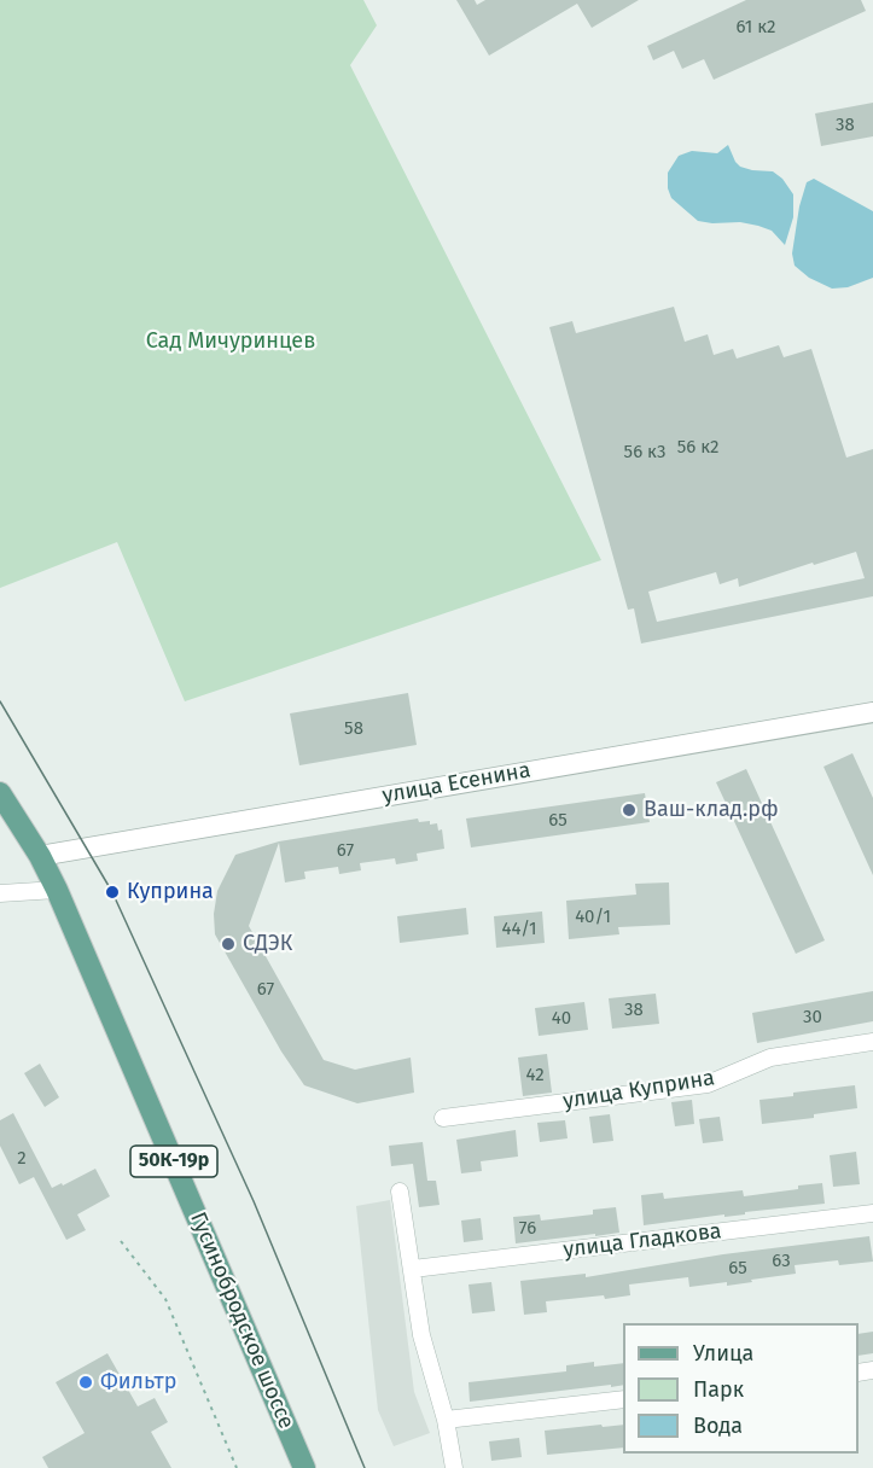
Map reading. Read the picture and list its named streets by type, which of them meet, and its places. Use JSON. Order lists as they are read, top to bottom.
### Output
{
  "streets": {
    "main road": ["50К-19р", "Гусинобродское шоссе"],
    "street": ["улица Есенина", "улица Куприна", "улица Гладкова"]
  },
  "crossings": [
    ["улица Есенина", "Гусинобродское шоссе"]
  ],
  "parks": ["Сад Мичуринцев"],
  "places": [
    "Ваш-клад.рф",
    "Куприна",
    "СДЭК",
    "Фильтр"
  ],
  "house_numbers": [
    "61 к2",
    "38",
    "56 к2",
    "56 к3",
    "58",
    "65",
    "67",
    "40/1",
    "44/1",
    "67",
    "38",
    "30",
    "40",
    "42",
    "2",
    "76",
    "63",
    "65"
  ],
  "legend": ["Улица", "Парк", "Вода"]
}
